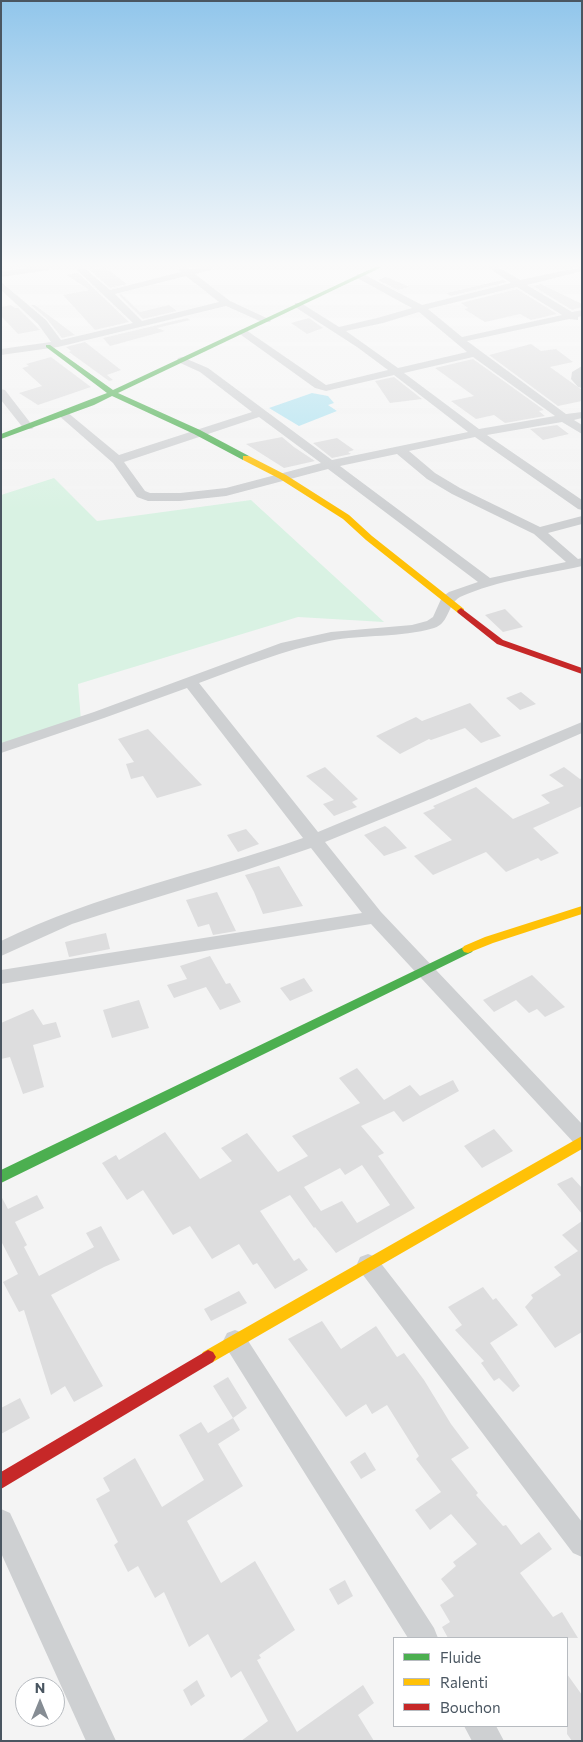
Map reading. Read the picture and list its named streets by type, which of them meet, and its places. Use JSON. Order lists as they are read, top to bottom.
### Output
{
  "legend": ["Fluide", "Ralenti", "Bouchon"],
  "north": "top"
}
